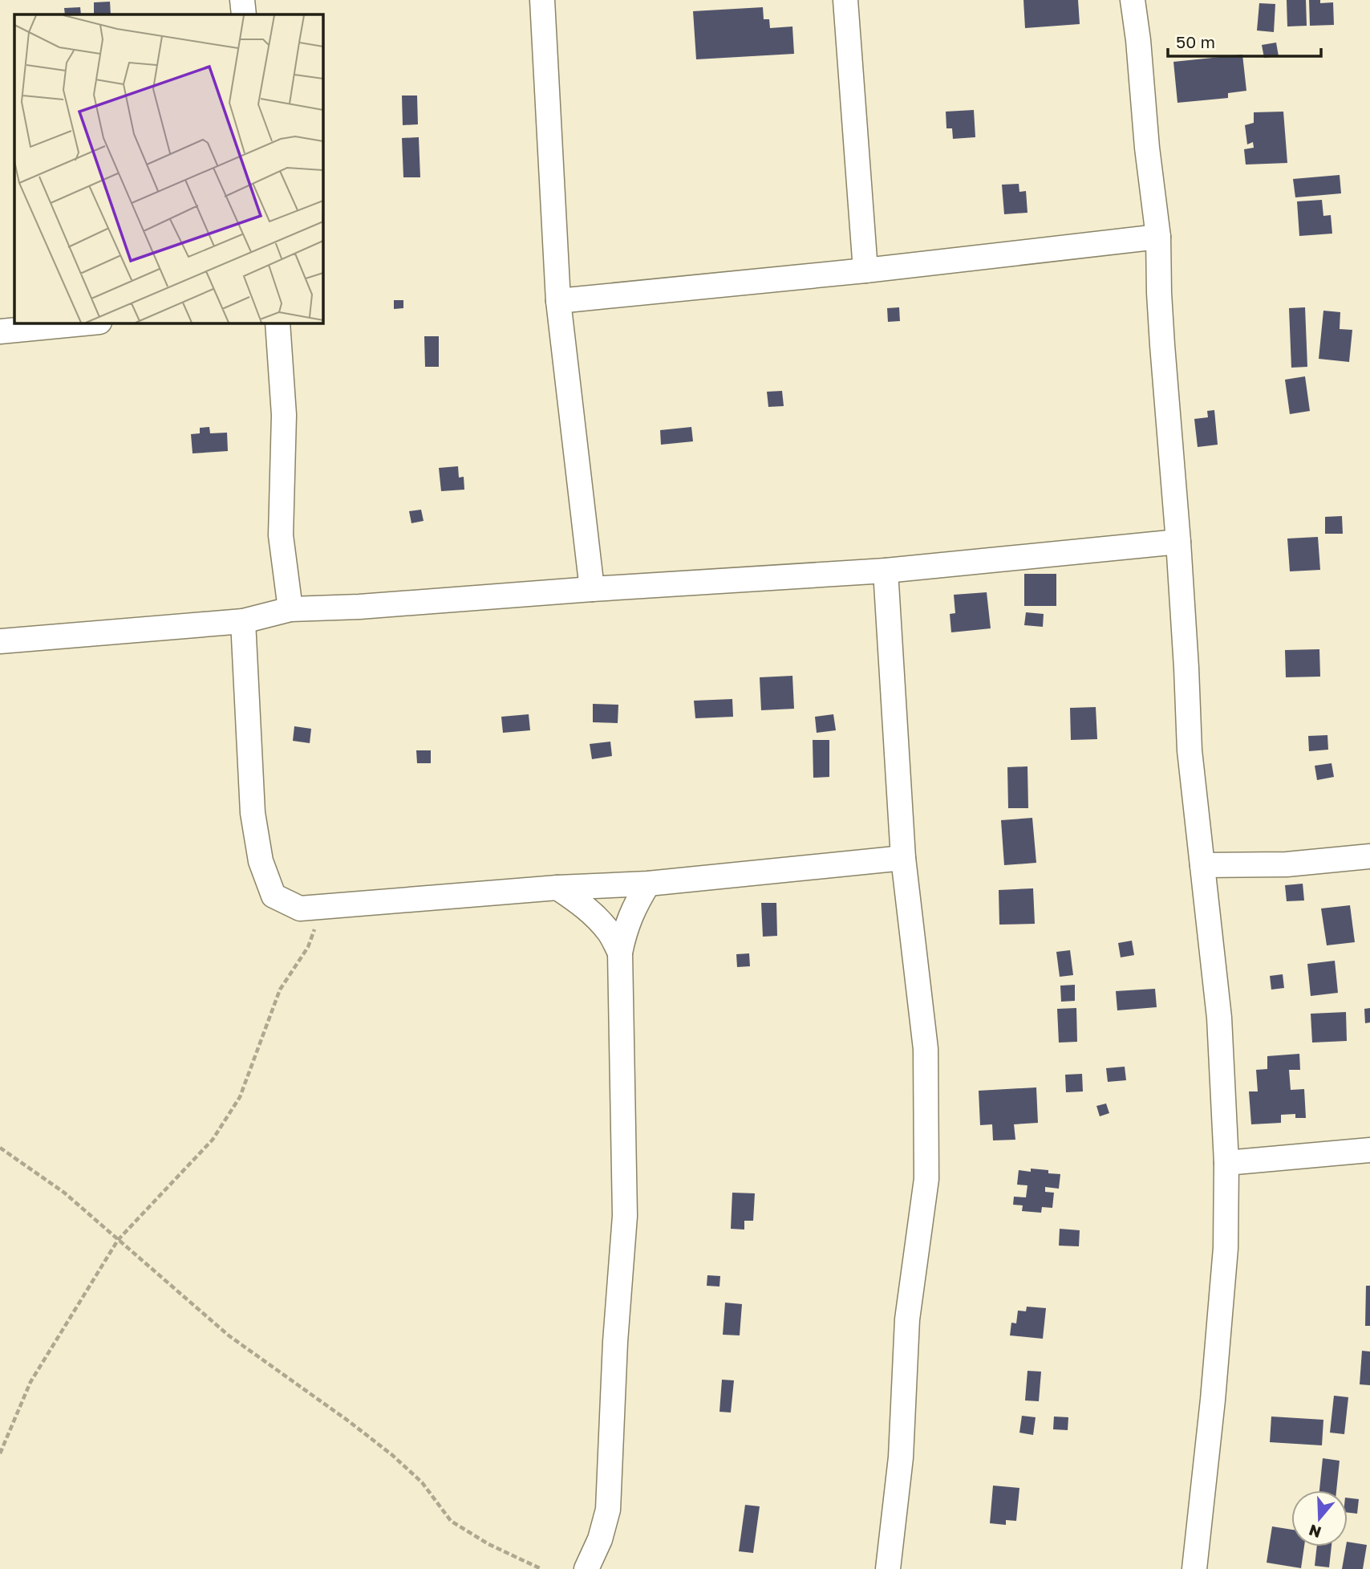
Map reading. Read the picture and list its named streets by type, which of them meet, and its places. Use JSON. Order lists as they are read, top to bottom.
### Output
{
  "scale_bar": "50 m",
  "north": "bottom"
}
